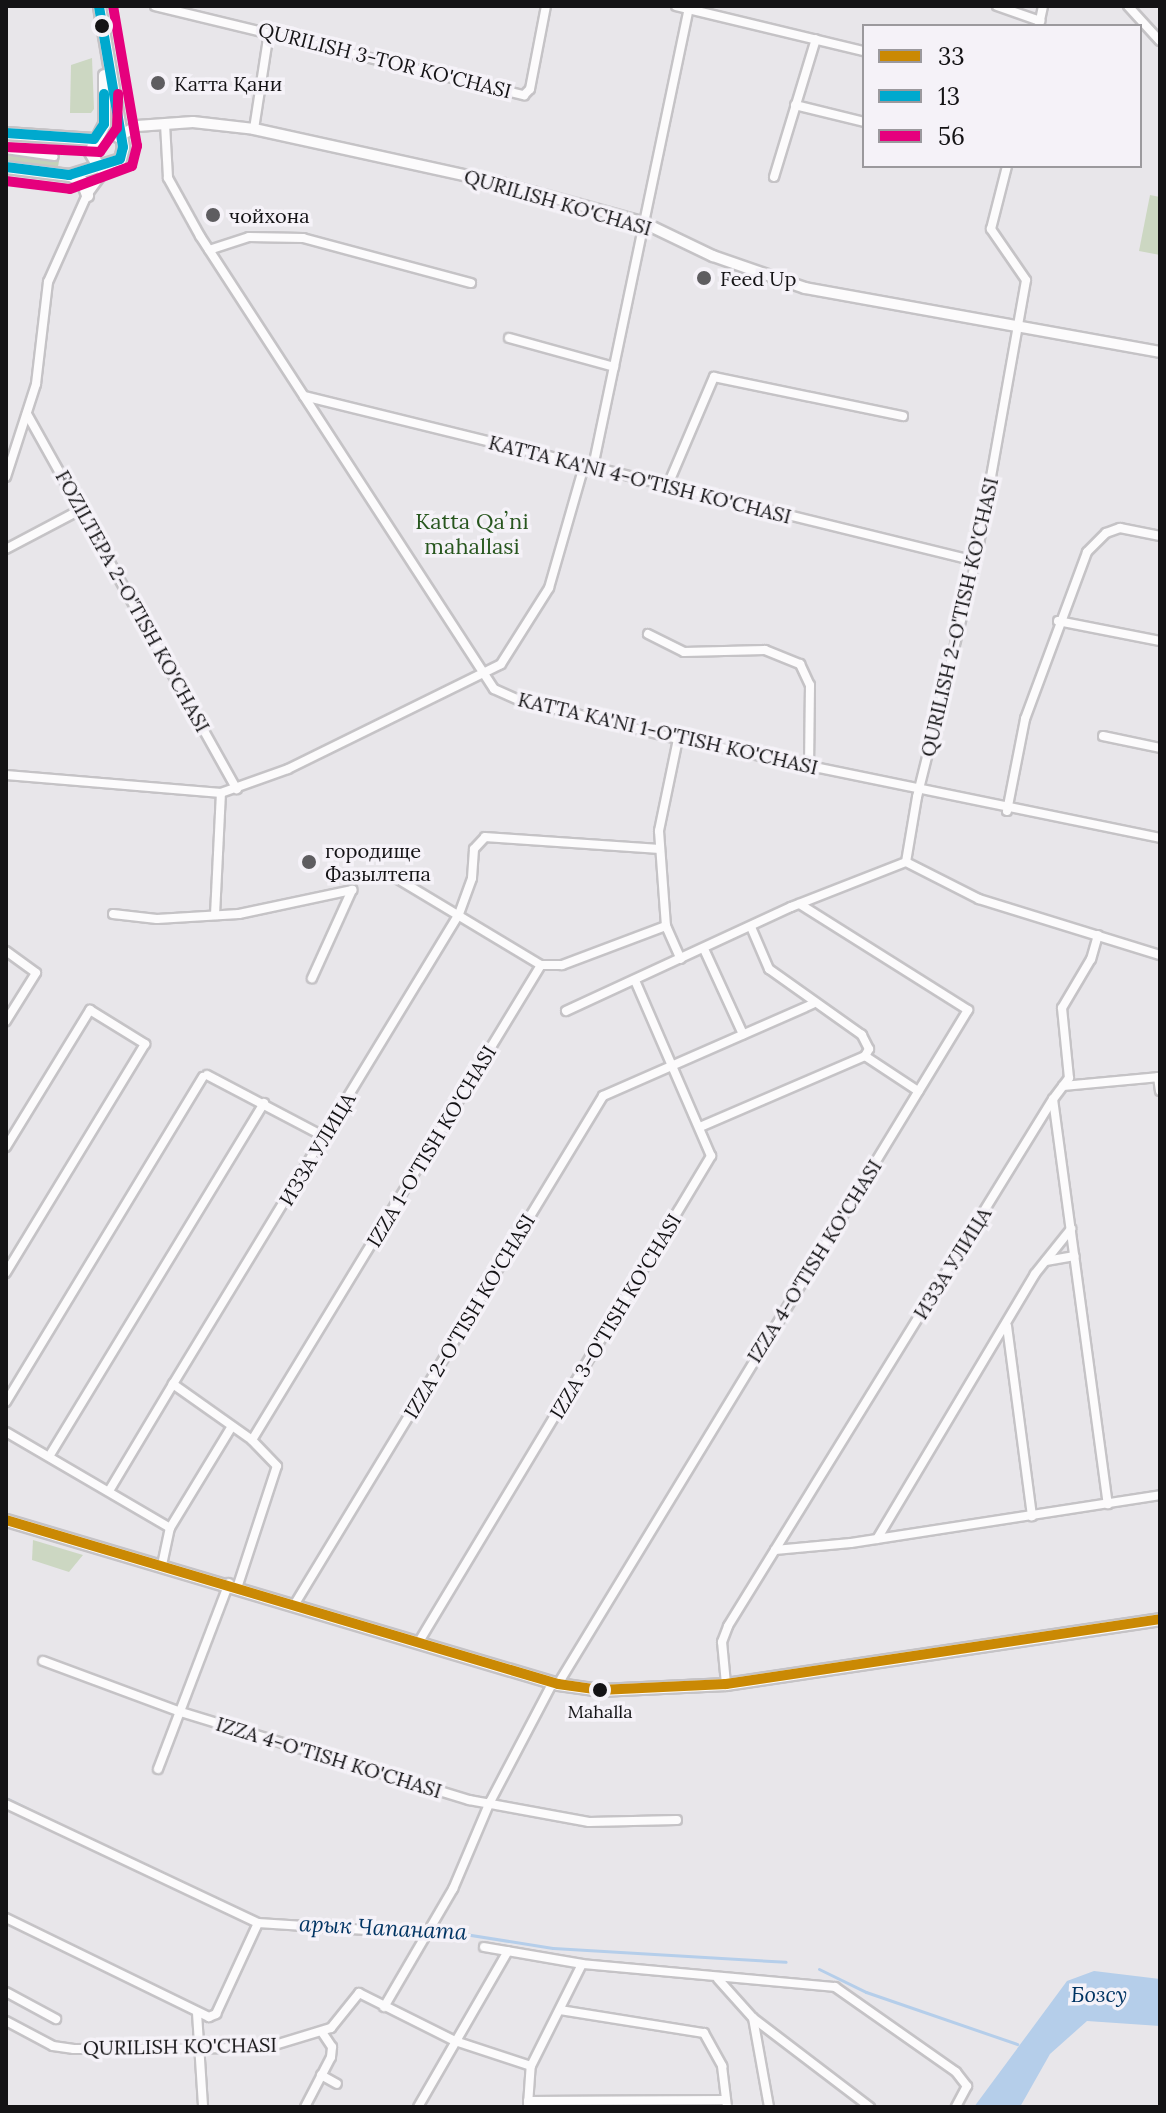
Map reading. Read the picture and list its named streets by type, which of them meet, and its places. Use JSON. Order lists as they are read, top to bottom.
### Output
{
  "streets": {
    "street": [
      "QURILISH 3-TOR KO'CHASI",
      "QURILISH KO'CHASI",
      "KATTA KA'NI 4-O'TISH KO'CHASI",
      "FOZILTEPA 2-O'TISH KO'CHASI",
      "QURILISH 2-O'TISH KO'CHASI",
      "KATTA KA'NI 1-O'TISH KO'CHASI",
      "IZZA 1-O'TISH KO'CHASI",
      "ИЗЗА УЛИЦА",
      "IZZA 4-O'TISH KO'CHASI",
      "IZZA 2-O'TISH KO'CHASI",
      "IZZA 3-O'TISH KO'CHASI"
    ]
  },
  "crossings": [
    ["QURILISH KO'CHASI", "QURILISH 2-O'TISH KO'CHASI"],
    ["QURILISH KO'CHASI", "KATTA KA'NI 1-O'TISH KO'CHASI"],
    ["KATTA KA'NI 4-O'TISH KO'CHASI", "QURILISH 2-O'TISH KO'CHASI"],
    ["KATTA KA'NI 4-O'TISH KO'CHASI", "KATTA KA'NI 1-O'TISH KO'CHASI"],
    ["QURILISH 2-O'TISH KO'CHASI", "KATTA KA'NI 1-O'TISH KO'CHASI"],
    ["IZZA 2-O'TISH KO'CHASI", "IZZA 3-O'TISH KO'CHASI"]
  ],
  "districts": ["Katta Qaʼni mahallasi"],
  "water": ["арык Чапаната", "Бозсу"],
  "places": [
    "Катта Қани",
    "чойхона",
    "Feed Up",
    "городище Фазылтепа",
    "Mahalla"
  ],
  "lines": ["transit line 13", "transit line 56", "transit line 33"],
  "legend": ["33", "13", "56"]
}
